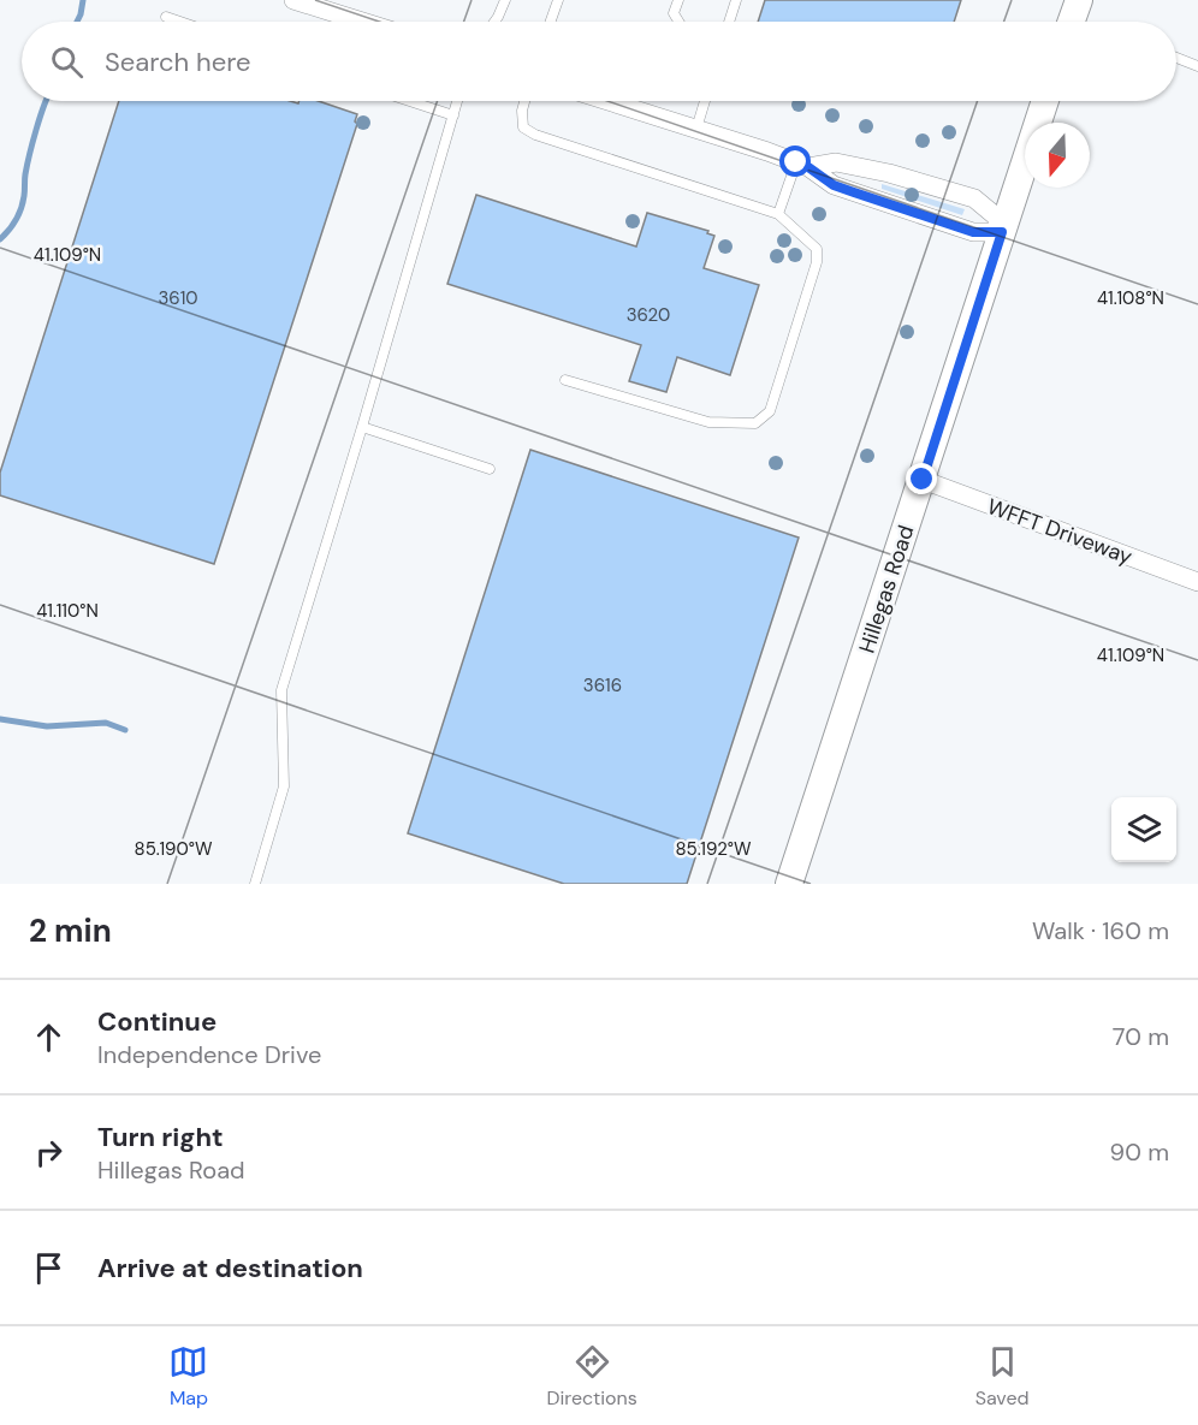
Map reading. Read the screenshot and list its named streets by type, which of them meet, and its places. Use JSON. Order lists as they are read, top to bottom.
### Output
{
  "streets": {
    "main road": ["Hillegas Road"],
    "street": ["WFFT Driveway"]
  },
  "crossings": [
    ["WFFT Driveway", "Hillegas Road"]
  ],
  "house_numbers": ["3610", "3620", "3616"],
  "north": "bottom",
  "page": {
    "search": "Search here",
    "heading": ["2 min", "Walk · 160 m"],
    "list": [
      ["Continue", "Independence Drive", "70 m"],
      ["Turn right", "Hillegas Road", "90 m"],
      "Arrive at destination"
    ],
    "nav": ["Map", "Directions", "Saved"]
  },
  "coordinates": [
    "41.109°N",
    "41.108°N",
    "41.110°N",
    "85.190°W",
    "85.192°W"
  ]
}
